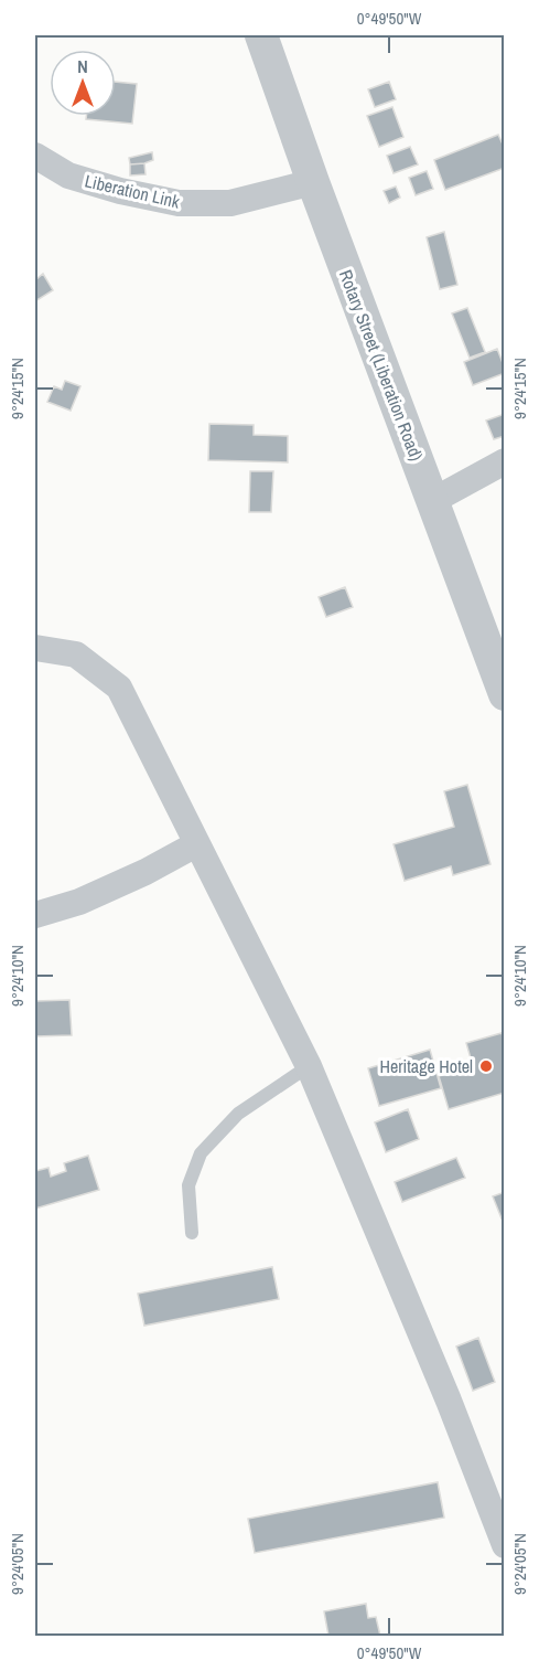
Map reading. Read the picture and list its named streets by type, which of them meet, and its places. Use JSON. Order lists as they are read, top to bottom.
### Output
{
  "streets": {
    "street": ["Liberation Link", "Rotary Street (Liberation Road)"]
  },
  "crossings": [
    ["Liberation Link", "Rotary Street (Liberation Road)"]
  ],
  "places": ["Heritage Hotel"],
  "north": "top",
  "coordinates": [
    "0°49'50\"W",
    "9°24'15\"N",
    "9°24'10\"N",
    "9°24'05\"N"
  ]
}
